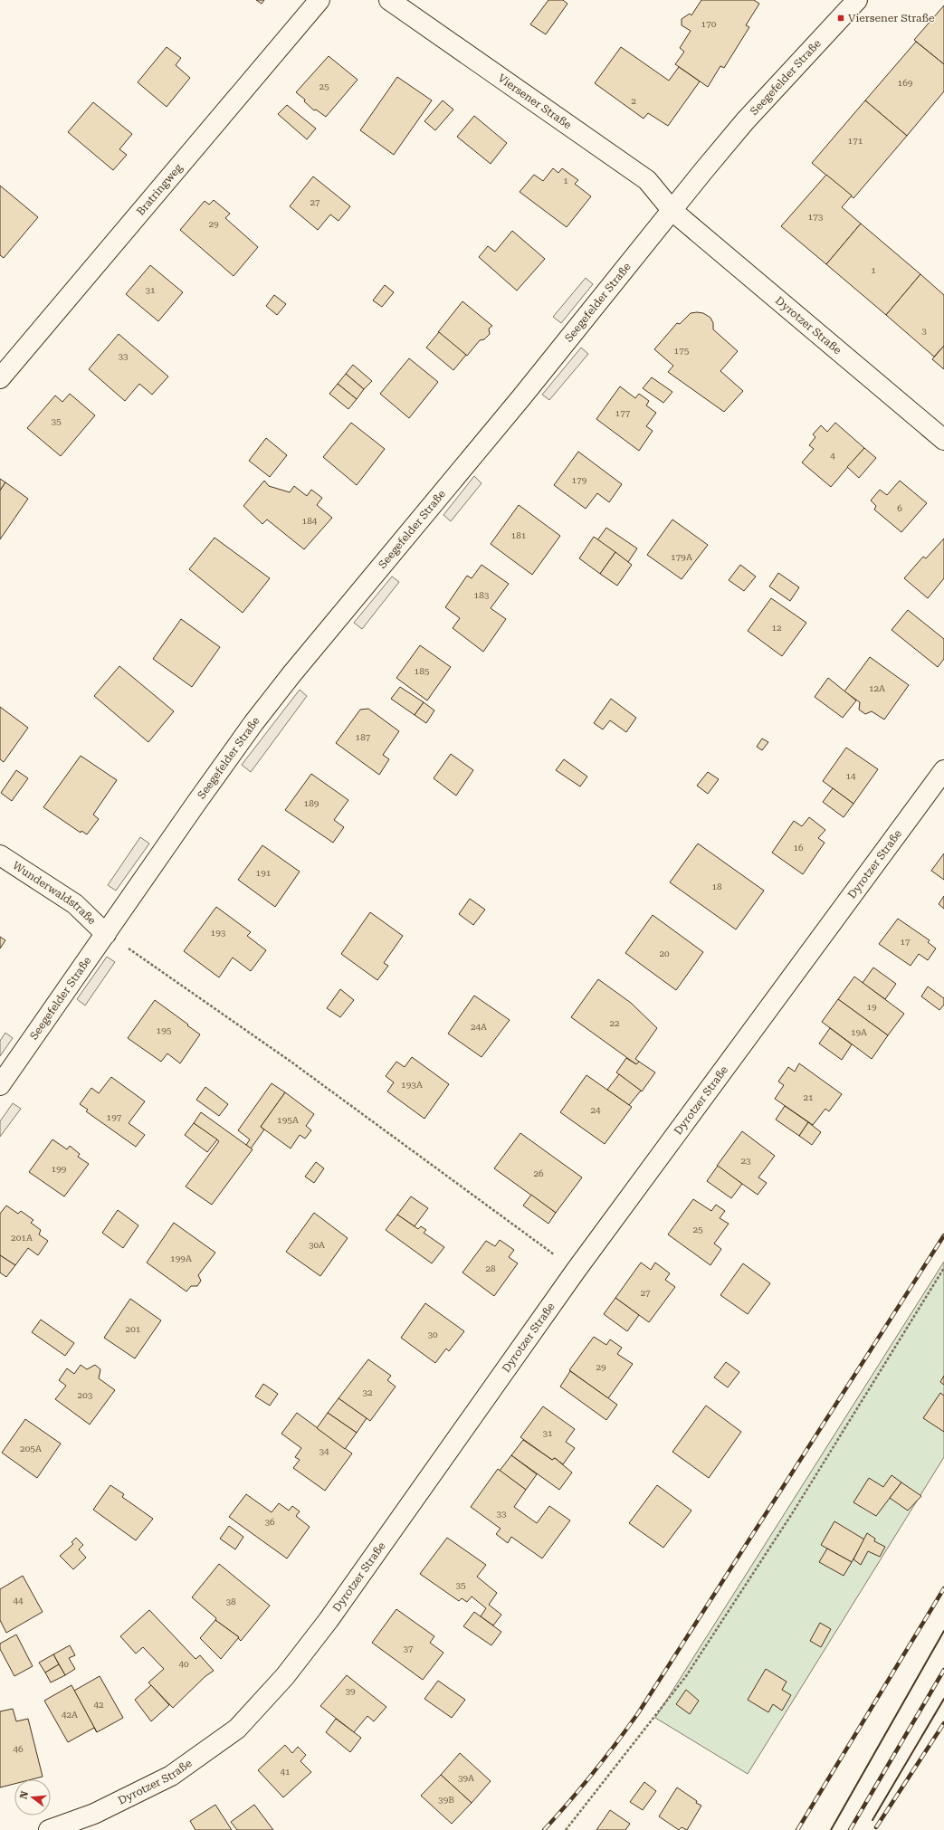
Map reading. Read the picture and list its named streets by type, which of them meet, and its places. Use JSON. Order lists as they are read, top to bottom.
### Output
{
  "streets": {
    "street": [
      "Seegefelder Straße",
      "Viersener Straße",
      "Bratringweg",
      "Dyrotzer Straße",
      "Wunderwaldstraße"
    ]
  },
  "crossings": [
    ["Seegefelder Straße", "Viersener Straße"],
    ["Seegefelder Straße", "Dyrotzer Straße"],
    ["Seegefelder Straße", "Wunderwaldstraße"],
    ["Viersener Straße", "Dyrotzer Straße"]
  ],
  "places": {
    "transit": ["Viersener Straße"]
  },
  "house_numbers": [
    "170",
    "169",
    "25",
    "2",
    "171",
    "1",
    "27",
    "173",
    "29",
    "1",
    "31",
    "3",
    "175",
    "33",
    "177",
    "35",
    "4",
    "179",
    "6",
    "184",
    "181",
    "179A",
    "183",
    "12",
    "185",
    "12A",
    "187",
    "14",
    "189",
    "16",
    "191",
    "18",
    "193",
    "17",
    "20",
    "19",
    "22",
    "24A",
    "195",
    "19A",
    "193A",
    "21",
    "24",
    "197",
    "195A",
    "23",
    "199",
    "26",
    "25",
    "201A",
    "30A",
    "199A",
    "28",
    "27",
    "201",
    "30",
    "29",
    "32",
    "203",
    "31",
    "205A",
    "34",
    "33",
    "36",
    "35",
    "44",
    "38",
    "37",
    "40",
    "39",
    "42",
    "42A",
    "46",
    "41",
    "39A",
    "39B"
  ],
  "north": "left"
}
